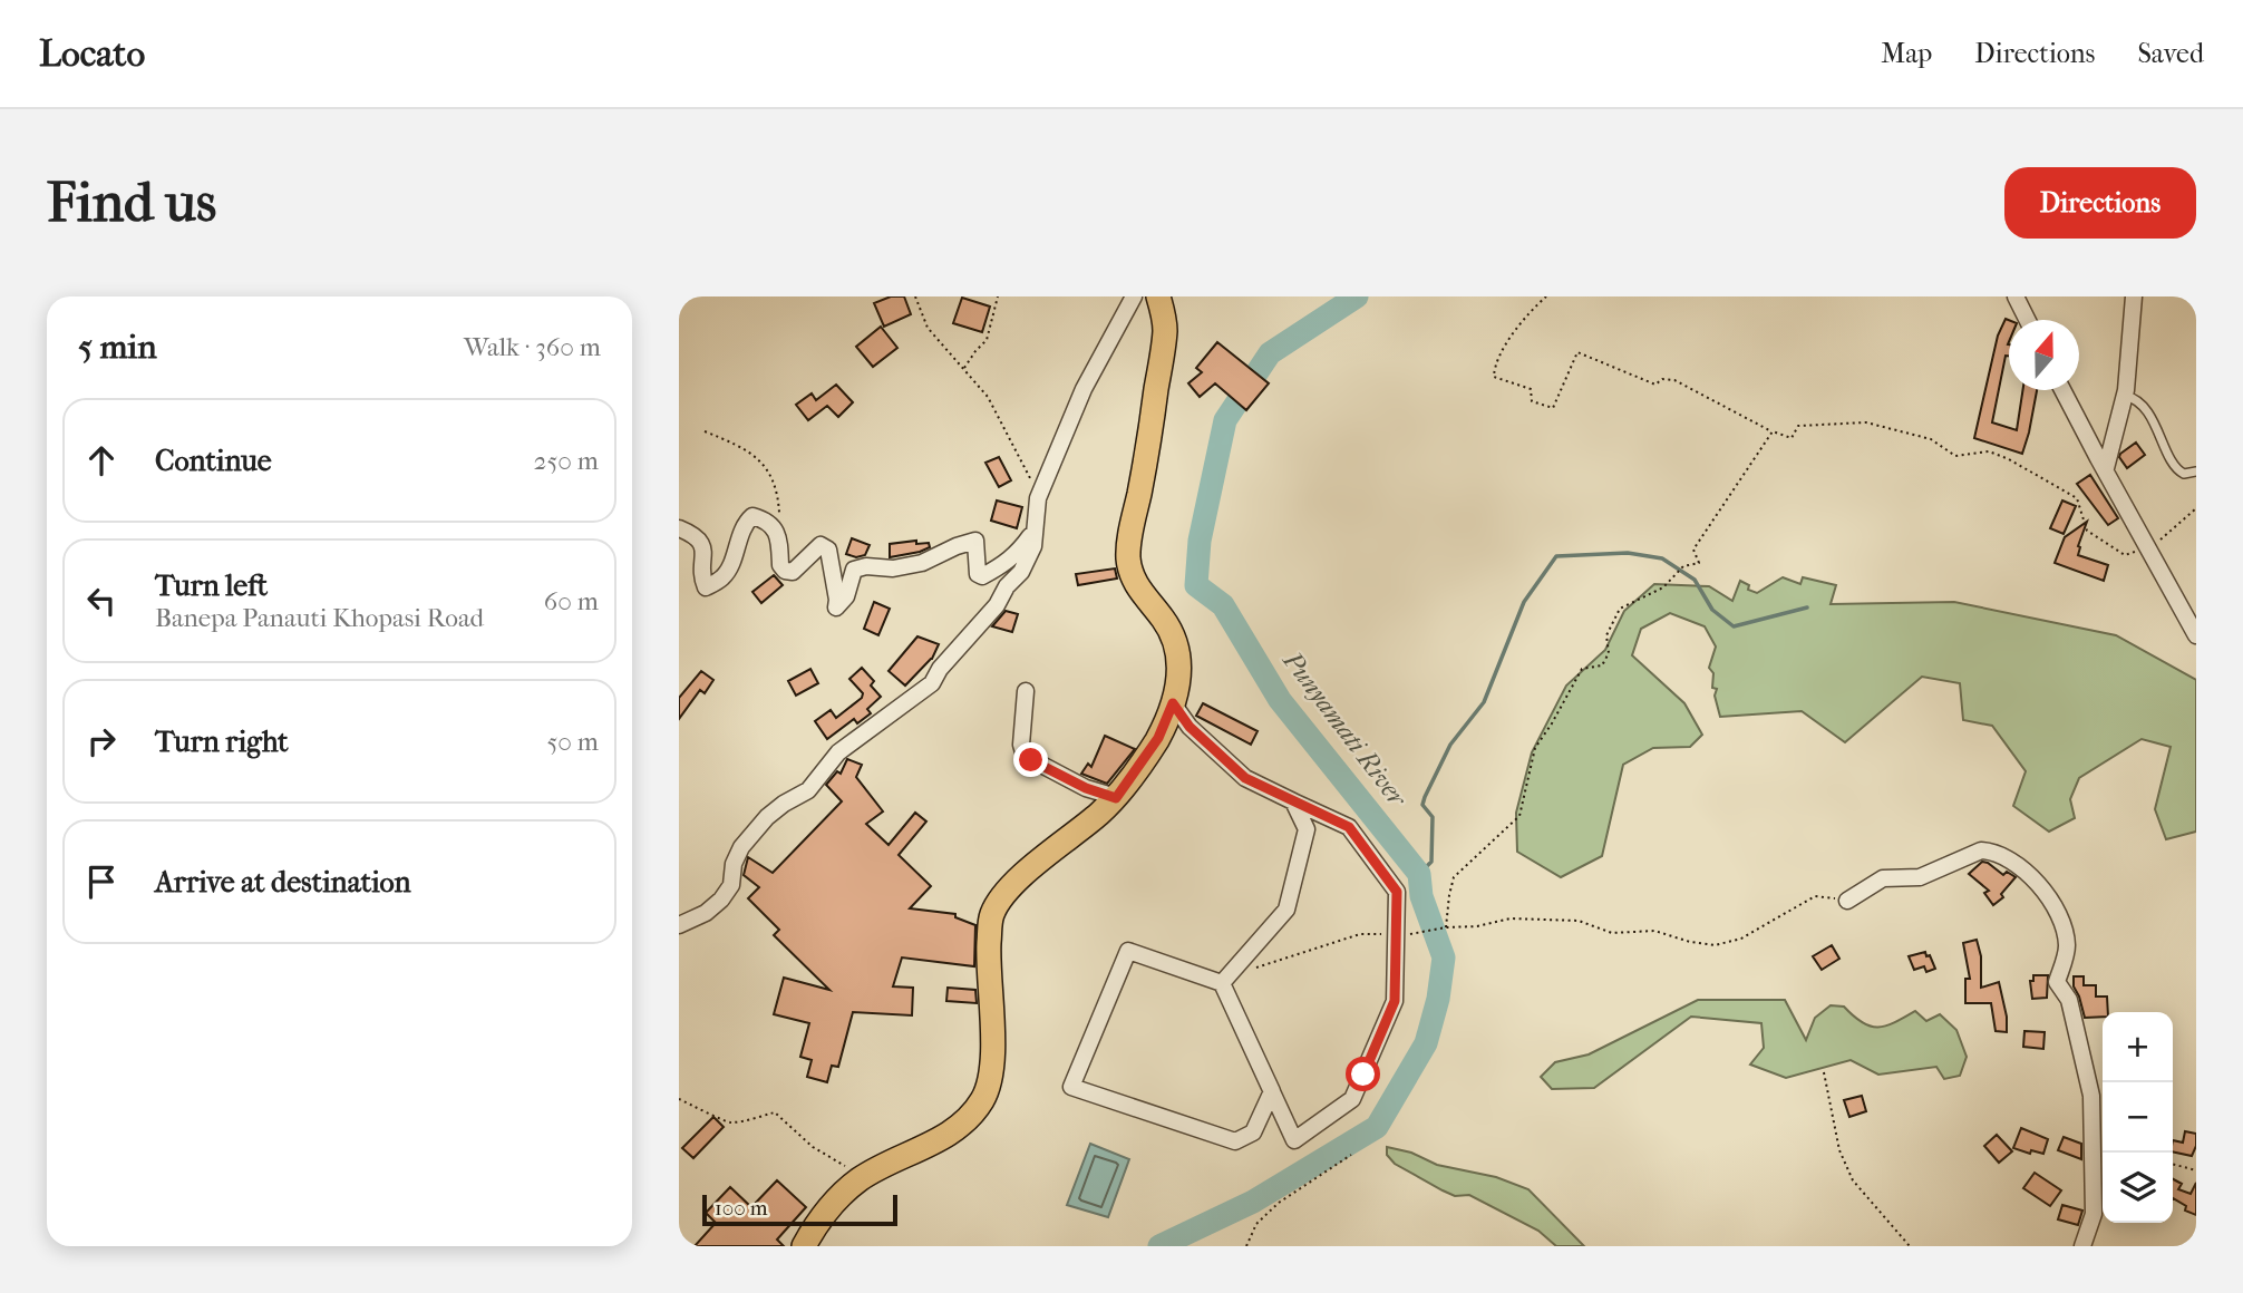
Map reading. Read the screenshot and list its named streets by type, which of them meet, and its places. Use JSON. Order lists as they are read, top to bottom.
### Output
{
  "water": ["Punyamati River"],
  "scale_bar": "100 m",
  "north": "top",
  "page": {
    "header": "Locato",
    "nav": ["Map", "Directions", "Saved"],
    "buttons": "Directions",
    "title": "Find us",
    "heading": ["5 min", "Walk · 360 m"],
    "list": [
      ["Continue", "250 m"],
      ["Turn left", "Banepa Panauti Khopasi Road", "60 m"],
      ["Turn right", "50 m"],
      "Arrive at destination"
    ],
    "map_buttons": ["+", "−"],
    "scale": "100 m"
  }
}
